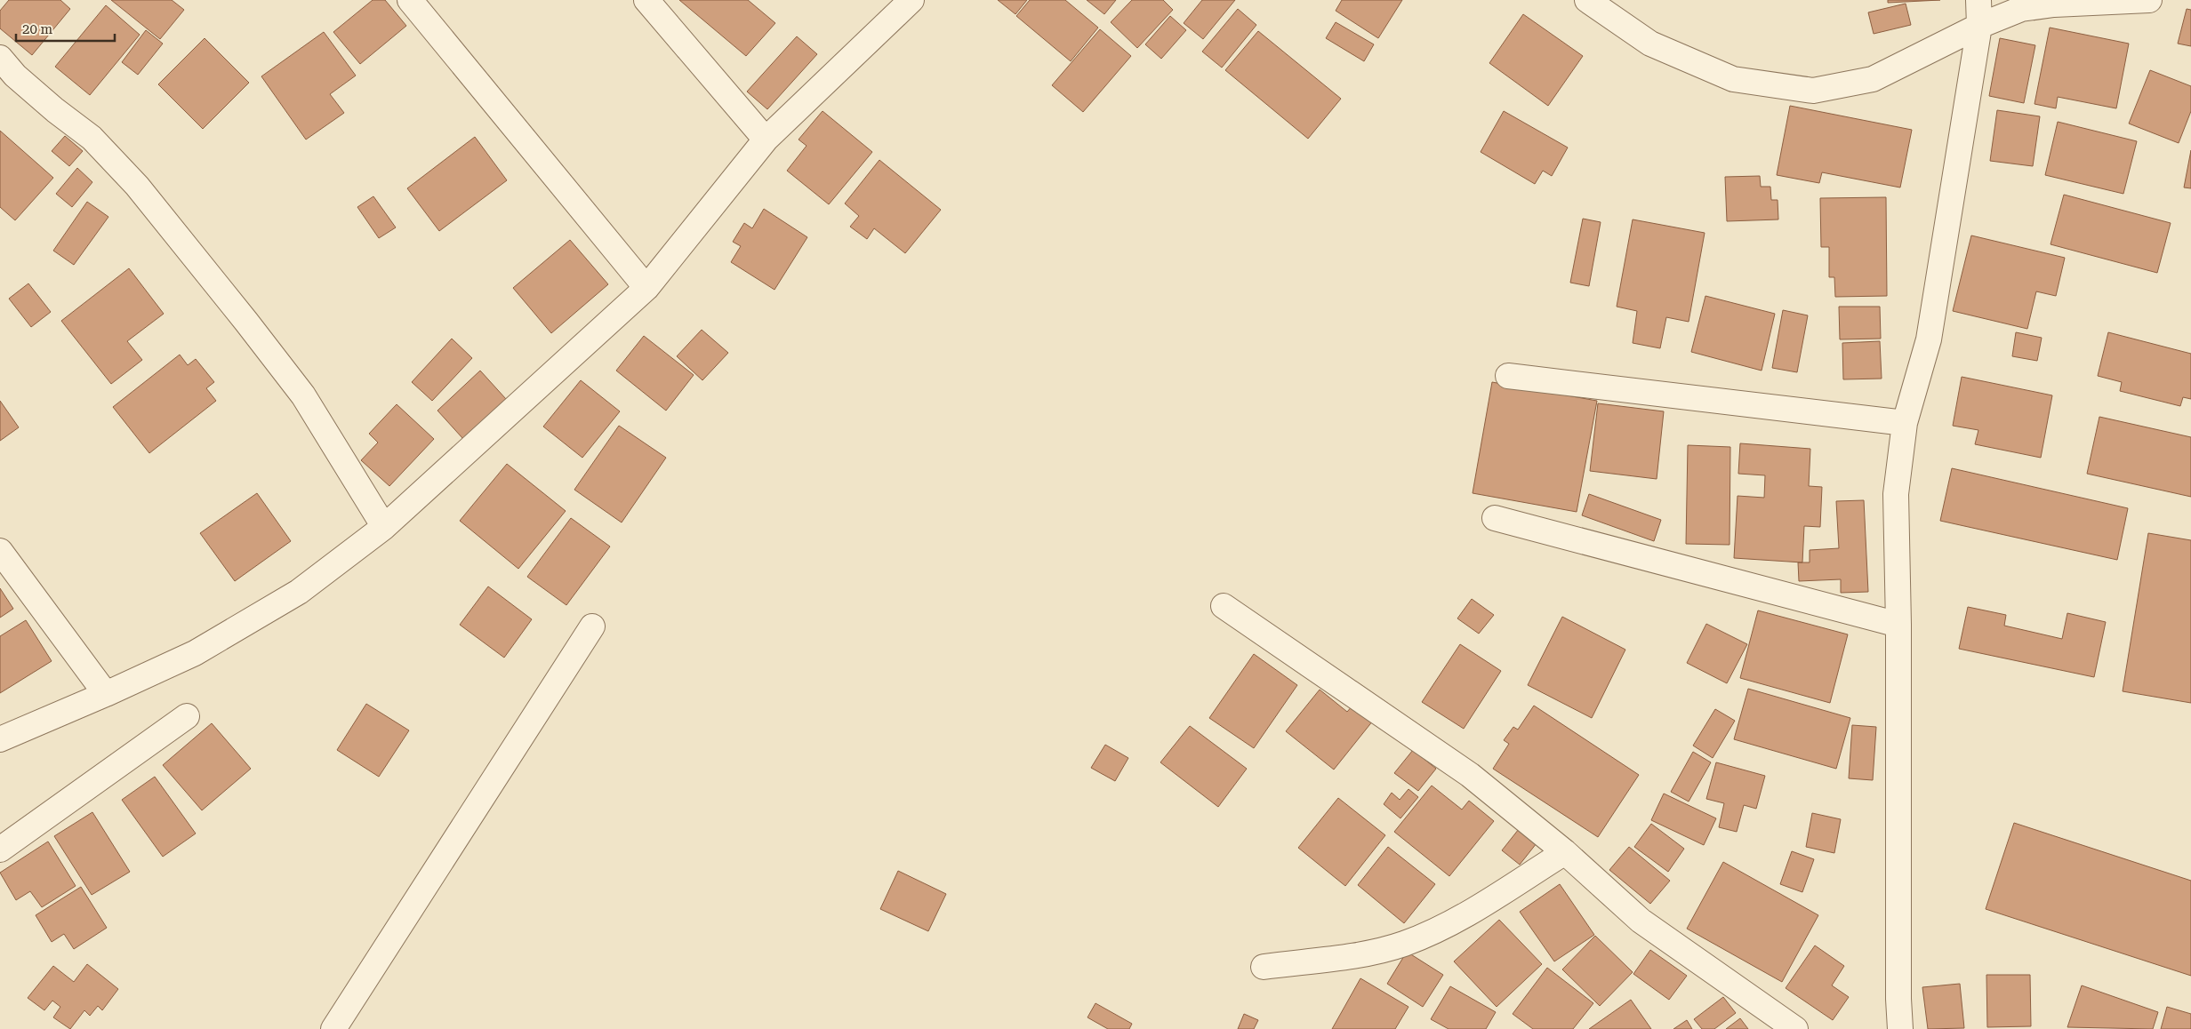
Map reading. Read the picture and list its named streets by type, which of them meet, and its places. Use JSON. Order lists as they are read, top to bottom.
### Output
{
  "scale_bar": "20 m"
}
